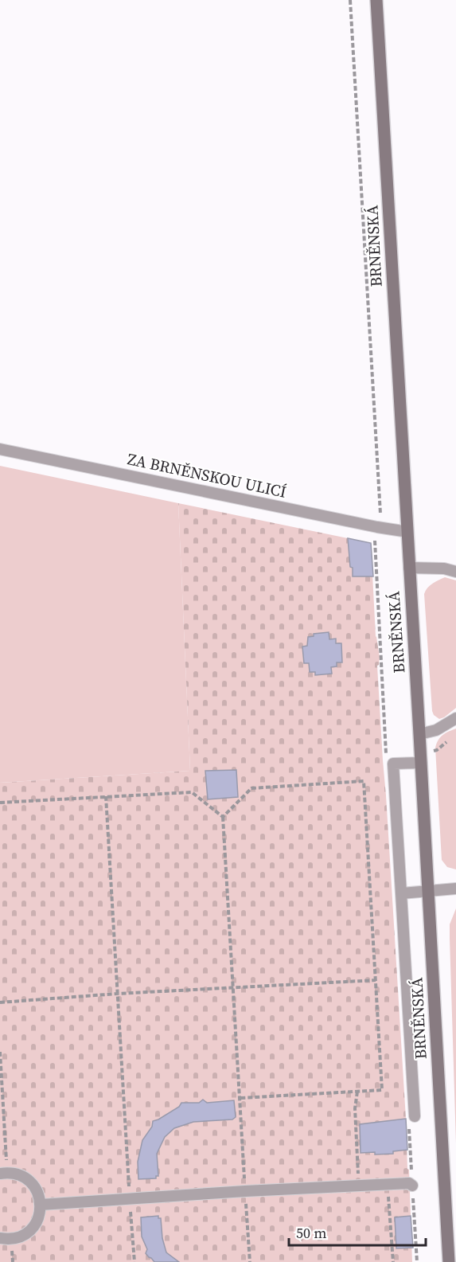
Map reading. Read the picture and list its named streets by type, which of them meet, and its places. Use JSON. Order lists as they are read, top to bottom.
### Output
{
  "streets": {
    "main road": ["BRNĚNSKÁ"],
    "lane": ["ZA BRNĚNSKOU ULICÍ"]
  },
  "crossings": [
    ["BRNĚNSKÁ", "ZA BRNĚNSKOU ULICÍ"]
  ],
  "scale_bar": "50 m"
}
